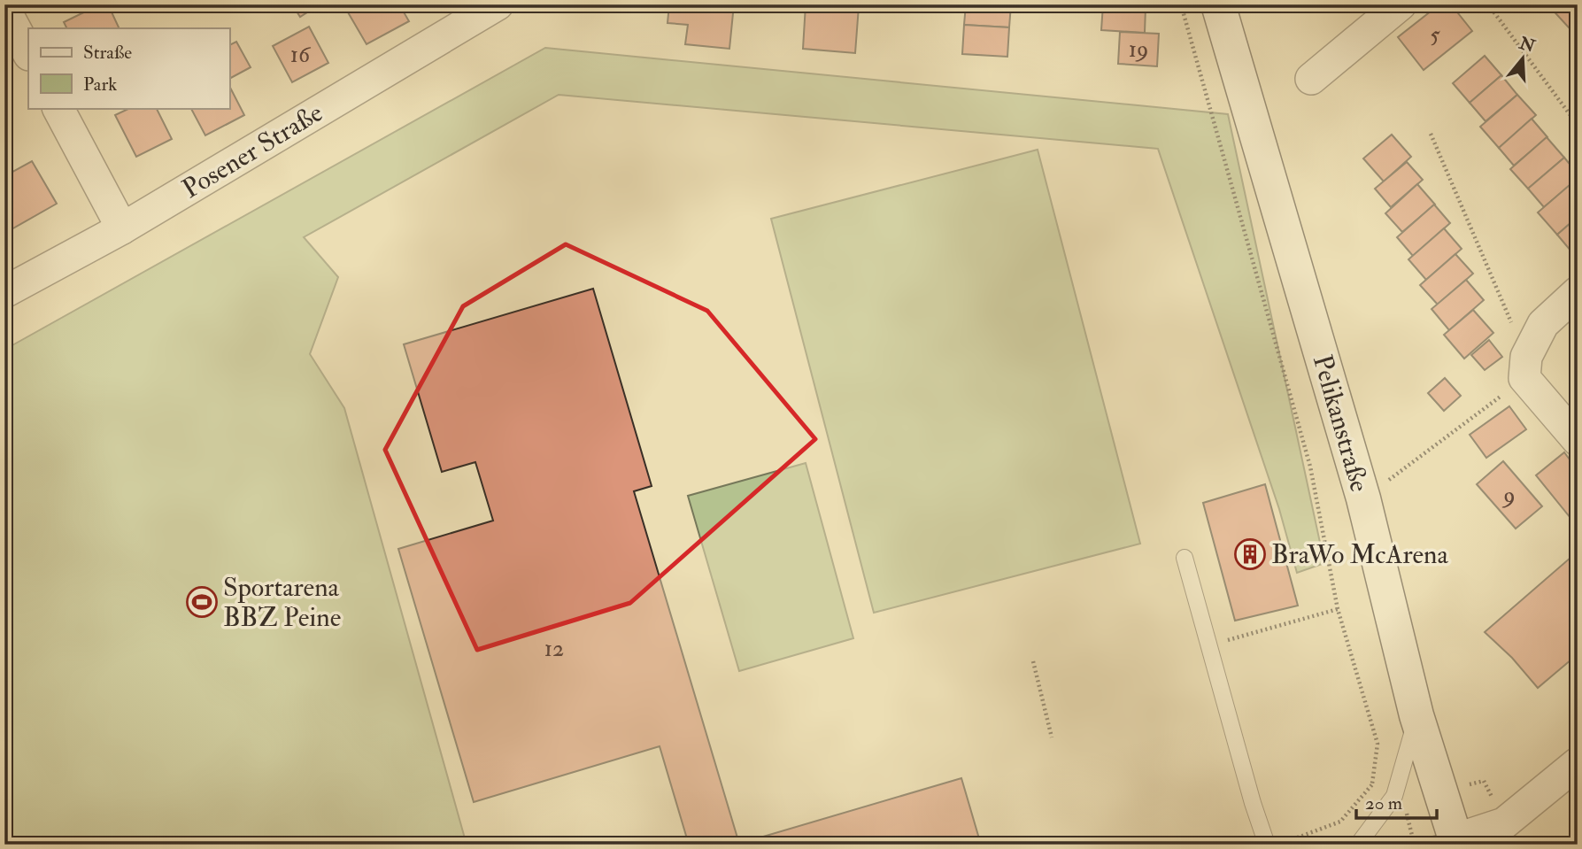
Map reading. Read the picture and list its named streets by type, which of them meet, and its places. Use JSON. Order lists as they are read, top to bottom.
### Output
{
  "streets": {
    "main road": ["Pelikanstraße"],
    "street": ["Posener Straße"]
  },
  "places": {
    "building": ["BraWo McArena"],
    "sports": ["Sportarena BBZ Peine"]
  },
  "house_numbers": [
    "5",
    "19",
    "16",
    "9",
    "12"
  ],
  "legend": ["Straße", "Park"],
  "scale_bar": "20 m",
  "north": "top"
}
